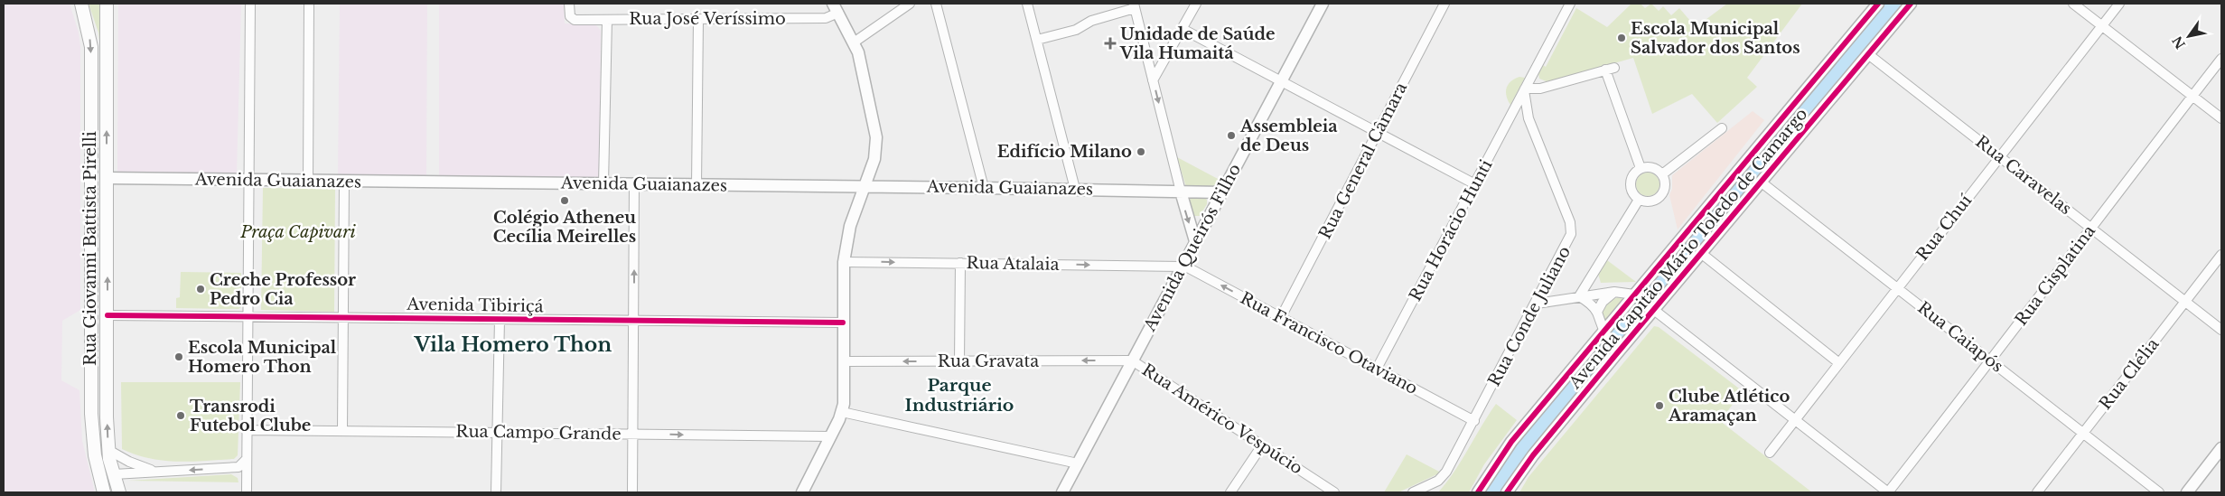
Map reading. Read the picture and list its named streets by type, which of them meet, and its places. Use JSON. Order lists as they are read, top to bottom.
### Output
{
  "streets": {
    "highway": ["Rua Giovanni Battista Pirelli"],
    "main road": ["Avenida Guaianazes", "Avenida Queirós Filho", "Avenida Capitão Mário Toledo de Camargo"],
    "street": [
      "Rua José Veríssimo",
      "Rua General Câmara",
      "Rua Caravelas",
      "Rua Chuí",
      "Rua Horácio Hunti",
      "Rua Atalaia",
      "Rua Cisplatina",
      "Avenida Tibiriçá",
      "Rua Conde Juliano",
      "Rua Caiapós",
      "Rua Francisco Otaviano",
      "Rua Gravata",
      "Rua Clélia",
      "Rua Américo Vespúcio",
      "Rua Campo Grande"
    ]
  },
  "crossings": [
    ["Rua General Câmara", "Rua Francisco Otaviano"],
    ["Rua Caravelas", "Rua Chuí"],
    ["Rua Caravelas", "Avenida Capitão Mário Toledo de Camargo"],
    ["Rua Caravelas", "Rua Cisplatina"],
    ["Rua Caravelas", "Rua Clélia"],
    ["Avenida Guaianazes", "Avenida Queirós Filho"],
    ["Avenida Guaianazes", "Rua Giovanni Battista Pirelli"],
    ["Rua Chuí", "Rua Caiapós"],
    ["Rua Horácio Hunti", "Rua Conde Juliano"],
    ["Rua Horácio Hunti", "Rua Francisco Otaviano"],
    ["Avenida Queirós Filho", "Rua Atalaia"],
    ["Avenida Queirós Filho", "Rua Francisco Otaviano"],
    ["Avenida Queirós Filho", "Rua Gravata"],
    ["Avenida Queirós Filho", "Rua Américo Vespúcio"],
    ["Rua Giovanni Battista Pirelli", "Avenida Tibiriçá"],
    ["Avenida Capitão Mário Toledo de Camargo", "Rua Caiapós"],
    ["Rua Atalaia", "Rua Francisco Otaviano"],
    ["Rua Cisplatina", "Rua Caiapós"],
    ["Rua Conde Juliano", "Rua Francisco Otaviano"],
    ["Rua Caiapós", "Rua Clélia"],
    ["Rua Gravata", "Rua Américo Vespúcio"]
  ],
  "one_way": ["Rua Atalaia"],
  "districts": ["Vila Homero Thon", "Parque Industriário"],
  "parks": ["Praça Capivari"],
  "places": {
    "other": [
      "Escola Municipal Salvador dos Santos",
      "Assembleia de Deus",
      "Edifício Milano",
      "Colégio Atheneu Cecília Meirelles",
      "Creche Professor Pedro Cia",
      "Escola Municipal Homero Thon",
      "Clube Atlético Aramaçan",
      "Transrodi Futebol Clube"
    ],
    "health": ["Unidade de Saúde Vila Humaitá"]
  },
  "north": "bottom left"
}
